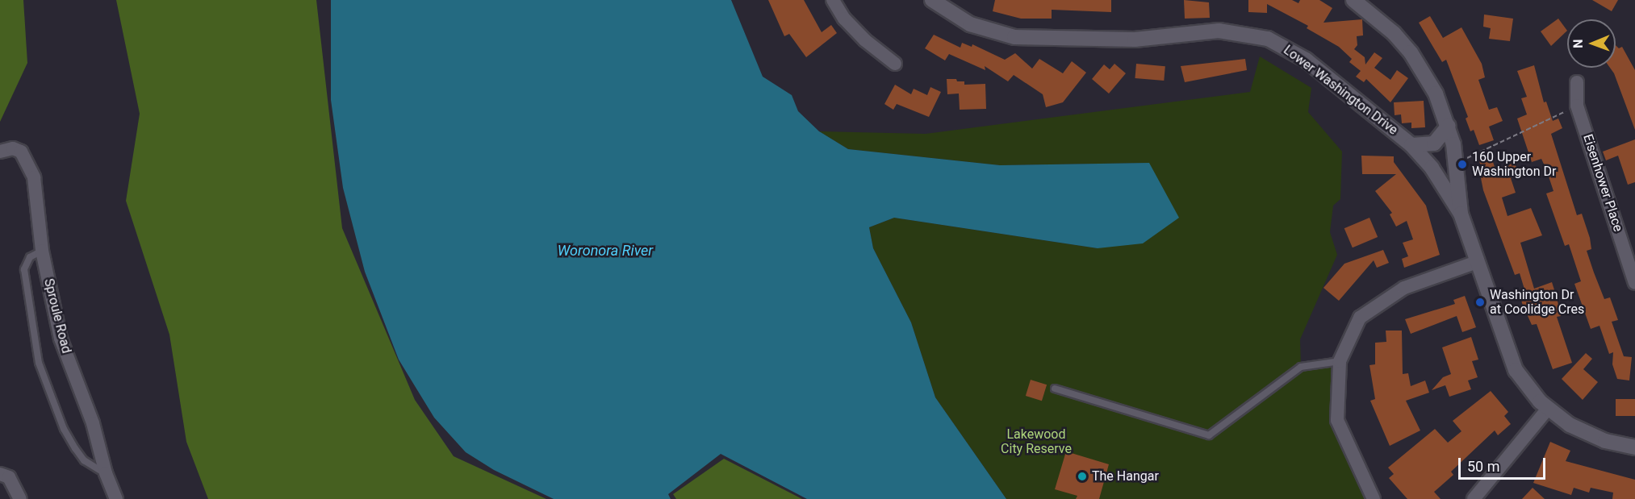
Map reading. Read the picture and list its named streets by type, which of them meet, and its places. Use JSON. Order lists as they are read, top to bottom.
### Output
{
  "streets": {
    "street": ["Lower Washington Drive", "Eisenhower Place", "Sproule Road"]
  },
  "water": ["Woronora River"],
  "parks": ["Lakewood City Reserve"],
  "places": ["160 Upper Washington Dr", "Washington Dr at Coolidge Cres", "The Hangar"],
  "scale_bar": "50 m",
  "north": "left"
}
